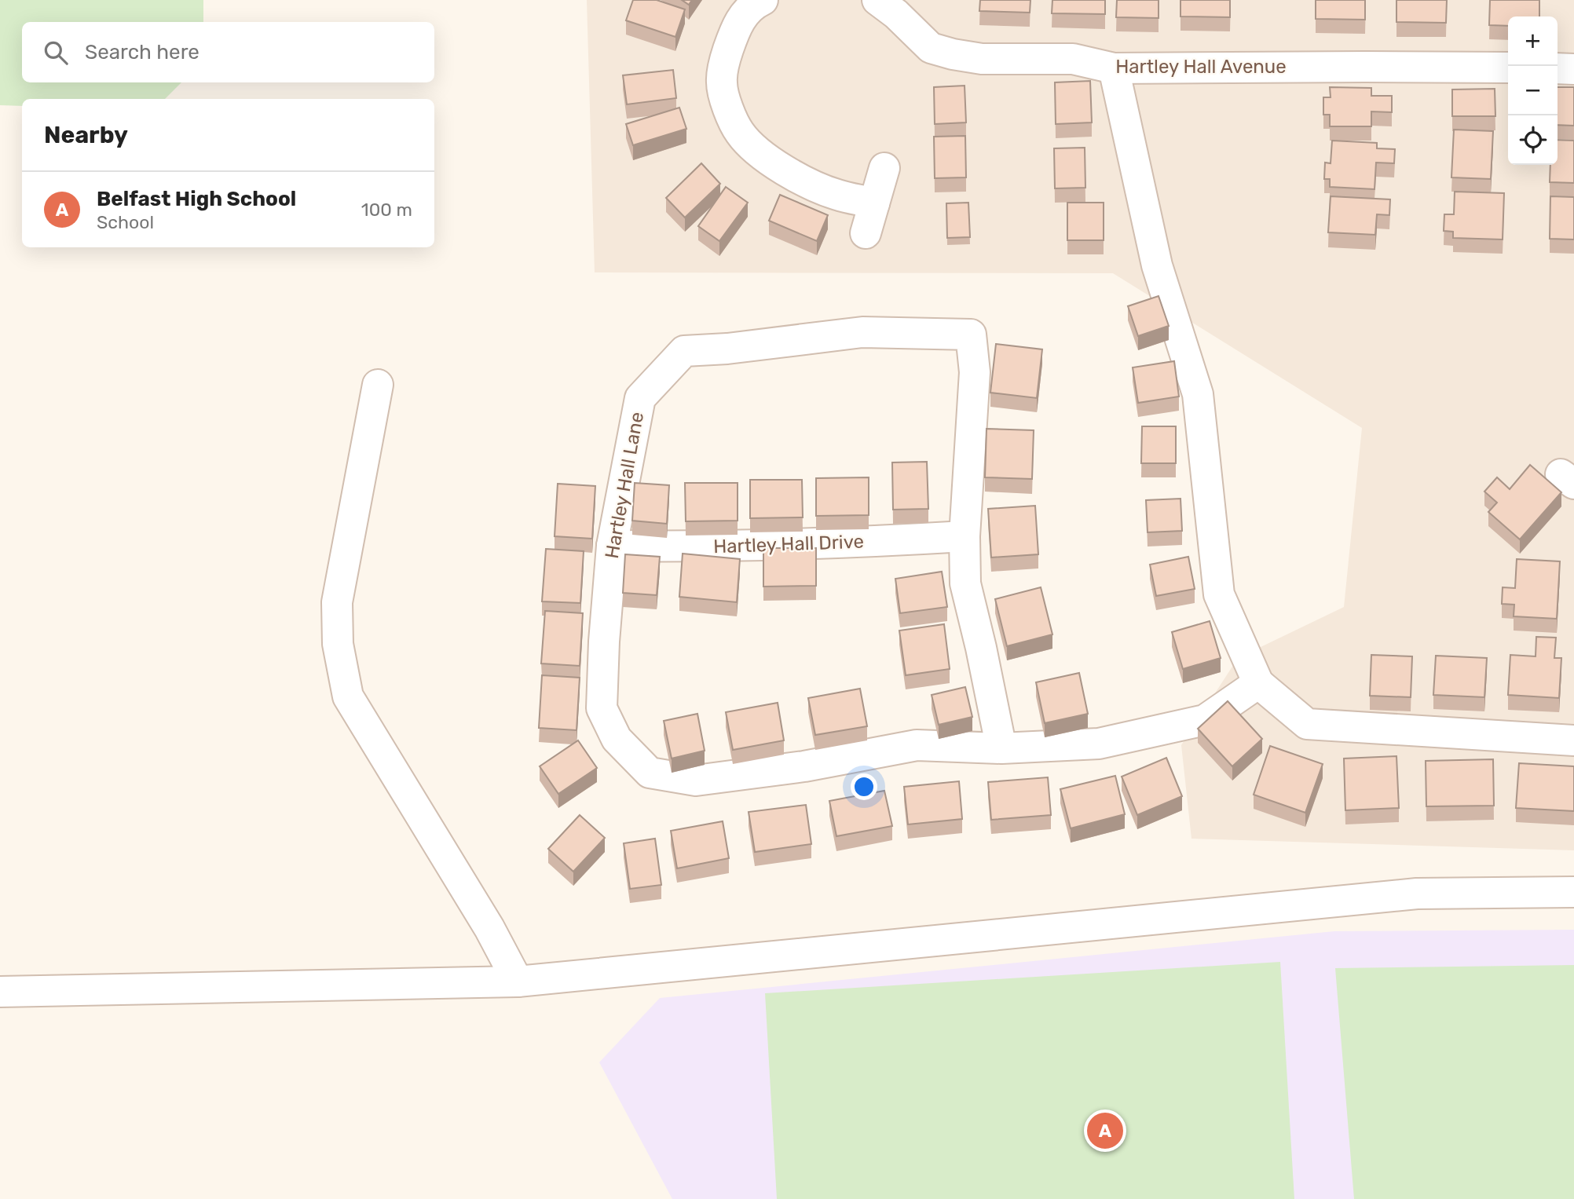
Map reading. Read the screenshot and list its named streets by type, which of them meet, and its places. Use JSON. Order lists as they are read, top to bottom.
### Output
{
  "streets": {
    "street": ["Hartley Hall Avenue", "Hartley Hall Lane", "Hartley Hall Drive"]
  },
  "crossings": [
    ["Hartley Hall Lane", "Hartley Hall Drive"]
  ],
  "page": {
    "map_buttons": ["+", "−"],
    "search": "Search here",
    "heading": "Nearby",
    "list": [
      {
        "mark": "A",
        "name": "Belfast High School",
        "note": "School",
        "value": "100 m"
      }
    ],
    "pins": "A"
  }
}
